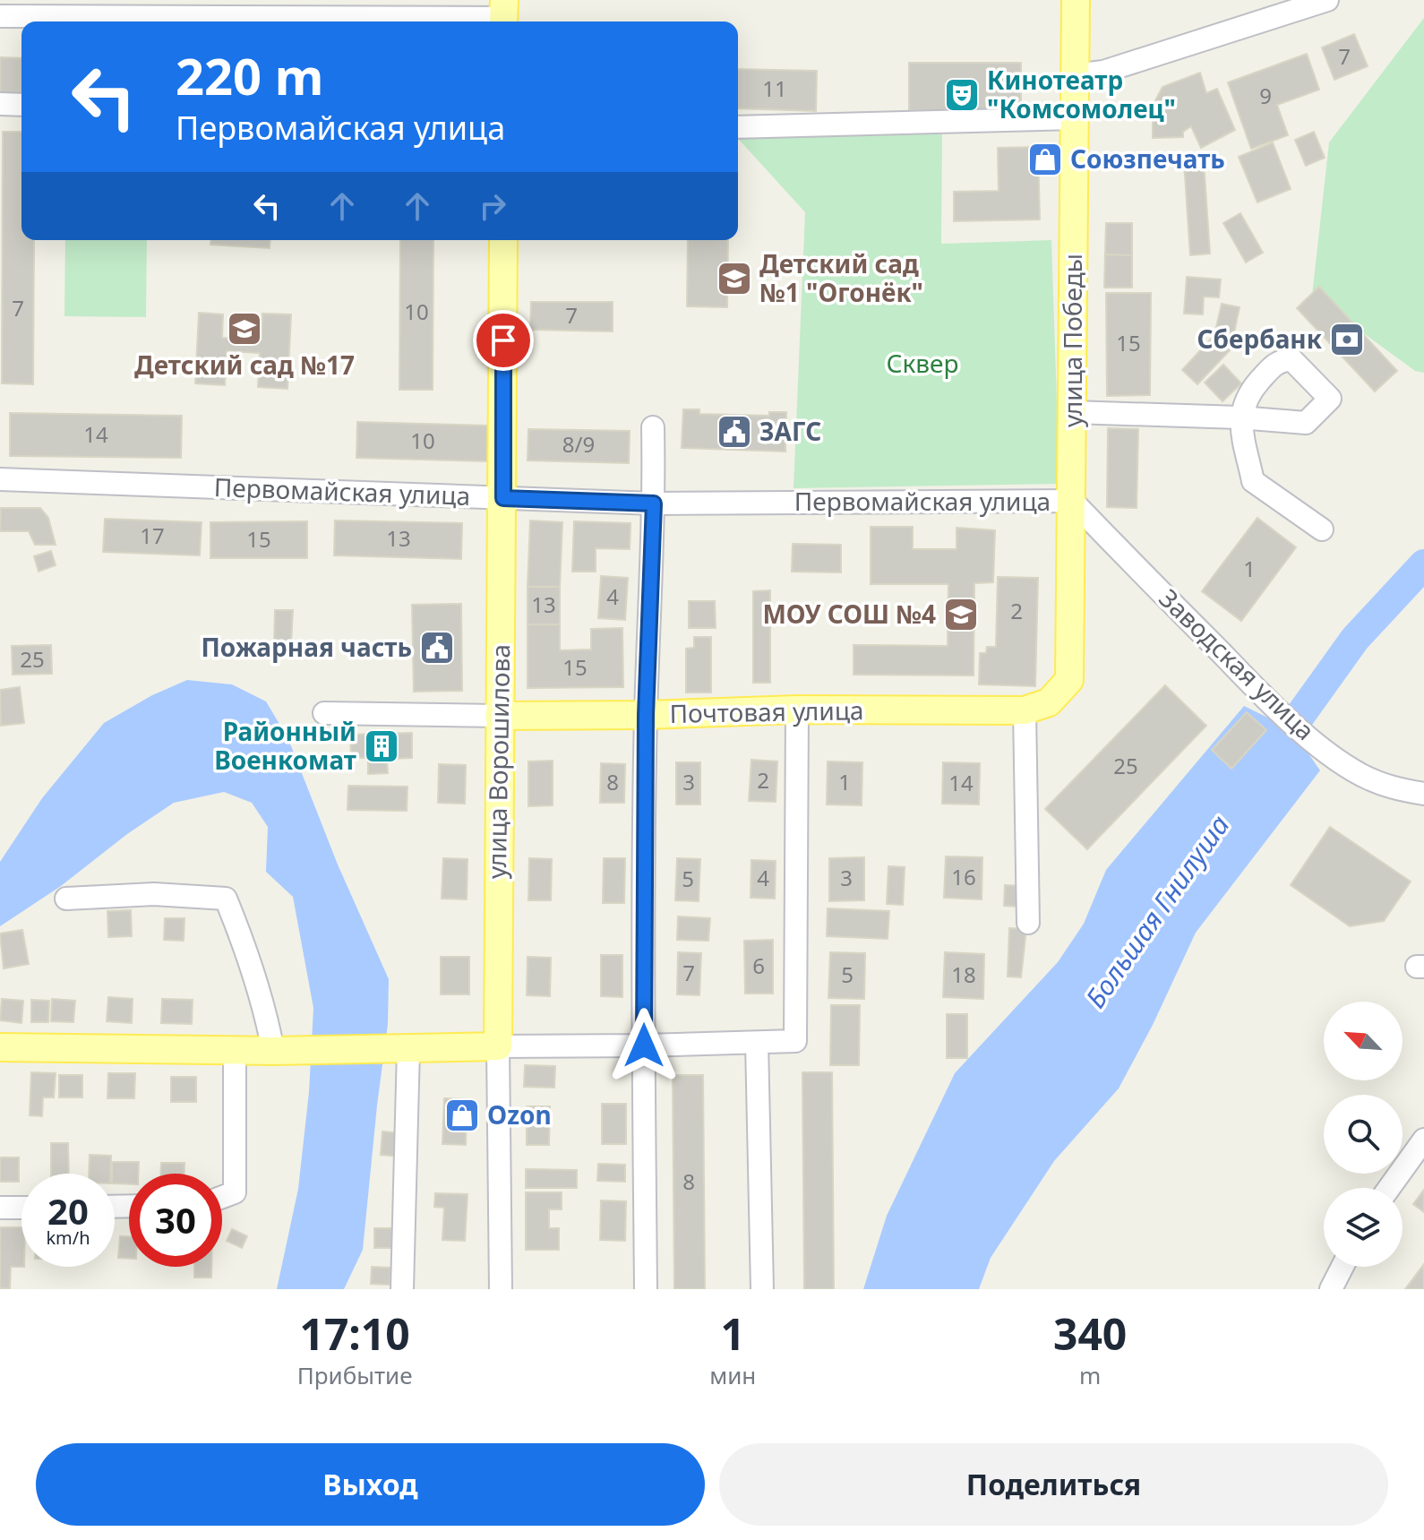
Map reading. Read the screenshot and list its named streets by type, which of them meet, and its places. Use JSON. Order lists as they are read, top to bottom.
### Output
{
  "streets": {
    "main road": ["улица Победы", "Почтовая улица", "улица Ворошилова"],
    "street": ["Первомайская улица", "Заводская улица"]
  },
  "crossings": [
    ["улица Победы", "Первомайская улица"],
    ["улица Победы", "Заводская улица"],
    ["улица Победы", "Почтовая улица"],
    ["Первомайская улица", "Заводская улица"],
    ["Первомайская улица", "улица Ворошилова"],
    ["Почтовая улица", "улица Ворошилова"]
  ],
  "water": ["Большая Гнилуша"],
  "parks": ["Сквер"],
  "places": {
    "theatre": ["Кинотеатр \"Комсомолец\""],
    "shop": ["Союзпечать", "Ozon"],
    "school or university": ["Детский сад №1 \"Огонёк\"", "Детский сад №17", "МОУ СОШ №4"],
    "bank": ["Сбербанк"],
    "public building": ["ЗАГС", "Пожарная часть"],
    "building": ["Районный Военкомат"]
  },
  "house_numbers": [
    "7",
    "11",
    "9",
    "7",
    "10",
    "7",
    "15",
    "14",
    "10",
    "8/9",
    "17",
    "13",
    "15",
    "1",
    "4",
    "13",
    "2",
    "25",
    "15",
    "25",
    "2",
    "8",
    "3",
    "1",
    "14",
    "16",
    "4",
    "3",
    "5",
    "6",
    "7",
    "5",
    "18",
    "8"
  ],
  "north": "top left",
  "page": {
    "turn": ["220 m", "Первомайская улица"],
    "speed": "20 km/h",
    "limit": "30",
    "eta": [
      "17:10",
      "Прибытие",
      "1",
      "мин",
      "340",
      "m"
    ],
    "buttons": ["Выход", "Поделиться"]
  }
}
